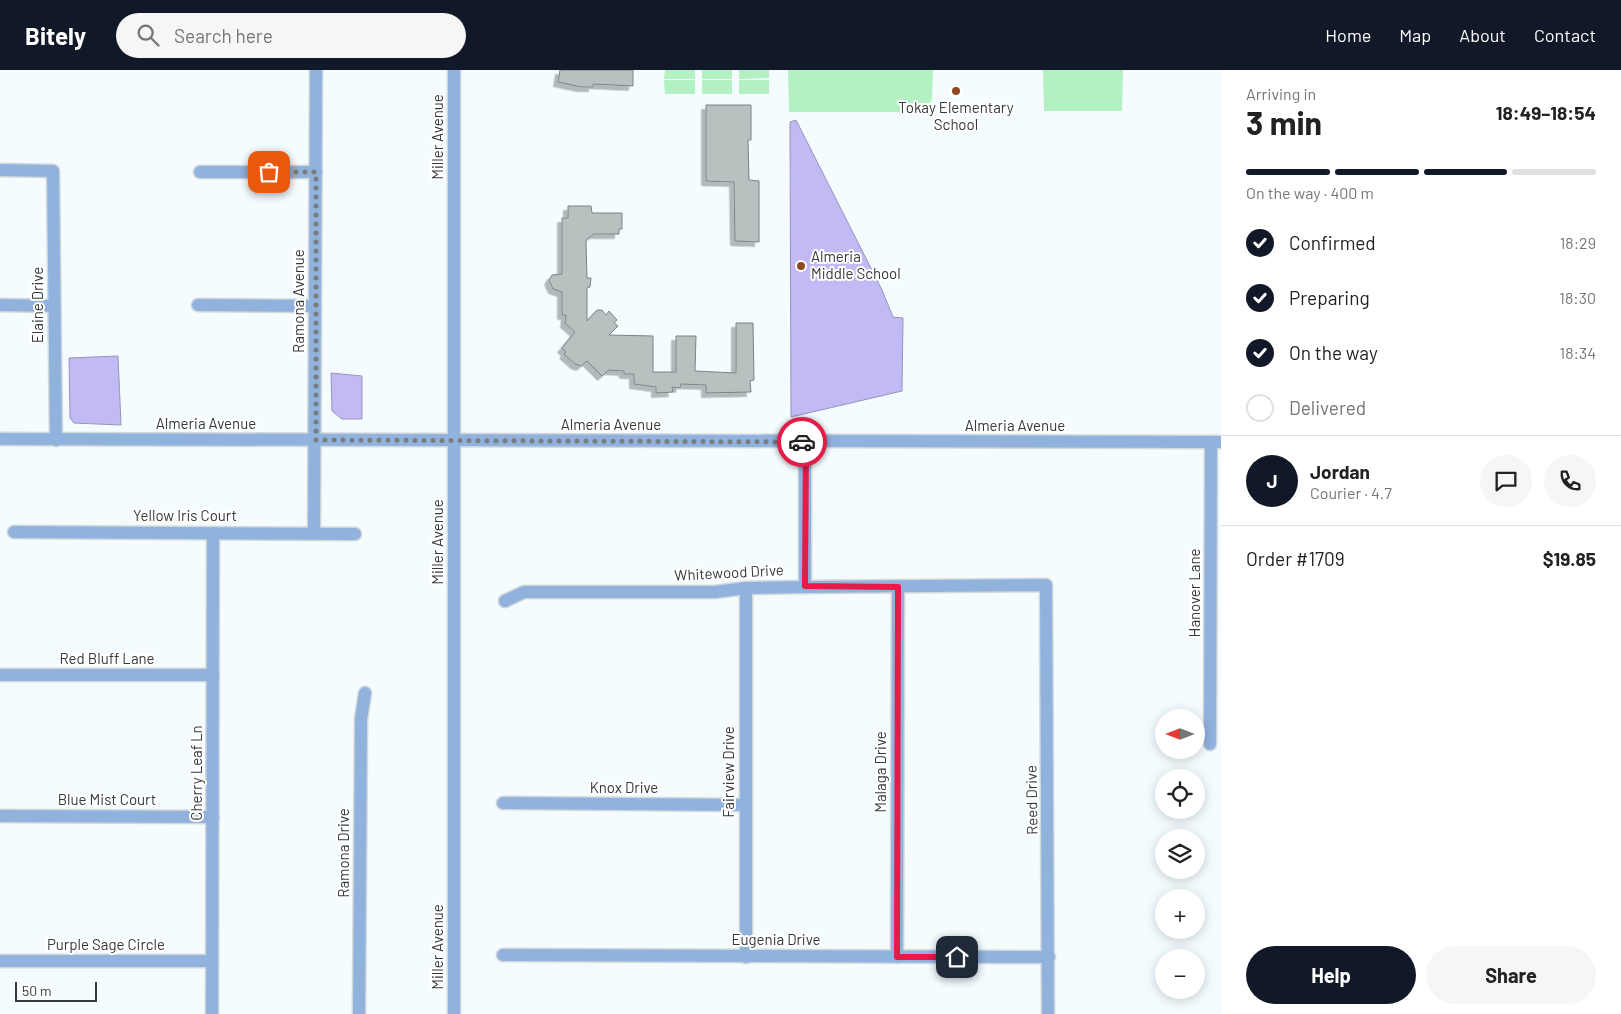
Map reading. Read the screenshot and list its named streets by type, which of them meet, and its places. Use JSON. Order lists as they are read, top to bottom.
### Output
{
  "streets": {
    "street": [
      "Miller Avenue",
      "Ramona Avenue",
      "Elaine Drive",
      "Almeria Avenue",
      "Yellow Iris Court",
      "Whitewood Drive",
      "Hanover Lane",
      "Red Bluff Lane",
      "Fairview Drive",
      "Malaga Drive",
      "Cherry Leaf Ln",
      "Knox Drive",
      "Blue Mist Court",
      "Reed Drive",
      "Ramona Drive",
      "Eugenia Drive",
      "Purple Sage Circle"
    ]
  },
  "crossings": [
    ["Miller Avenue", "Almeria Avenue"],
    ["Ramona Avenue", "Almeria Avenue"],
    ["Ramona Avenue", "Yellow Iris Court"],
    ["Elaine Drive", "Almeria Avenue"],
    ["Almeria Avenue", "Hanover Lane"],
    ["Yellow Iris Court", "Cherry Leaf Ln"],
    ["Whitewood Drive", "Fairview Drive"],
    ["Whitewood Drive", "Malaga Drive"],
    ["Whitewood Drive", "Reed Drive"],
    ["Red Bluff Lane", "Cherry Leaf Ln"],
    ["Fairview Drive", "Knox Drive"],
    ["Fairview Drive", "Eugenia Drive"],
    ["Malaga Drive", "Eugenia Drive"],
    ["Cherry Leaf Ln", "Blue Mist Court"],
    ["Cherry Leaf Ln", "Purple Sage Circle"],
    ["Reed Drive", "Eugenia Drive"]
  ],
  "places": ["Tokay Elementary School", "Almeria Middle School"],
  "scale_bar": "50 m",
  "north": "left",
  "page": {
    "header": "Bitely",
    "search": "Search here",
    "nav": [
      "Home",
      "Map",
      "About",
      "Contact"
    ],
    "heading": ["3 min", "Arriving in", "18:49–18:54"],
    "panel": [
      "Jordan",
      "Courier · 4.7",
      "Order #1709",
      "$19.85"
    ],
    "bar": "On the way · 400 m",
    "list": [
      ["Confirmed", "18:29"],
      ["Preparing", "18:30"],
      ["On the way", "18:34"],
      "Delivered"
    ],
    "round": "J",
    "map_buttons": ["+", "−"],
    "buttons": ["Help", "Share"],
    "scale": "50 m"
  }
}
